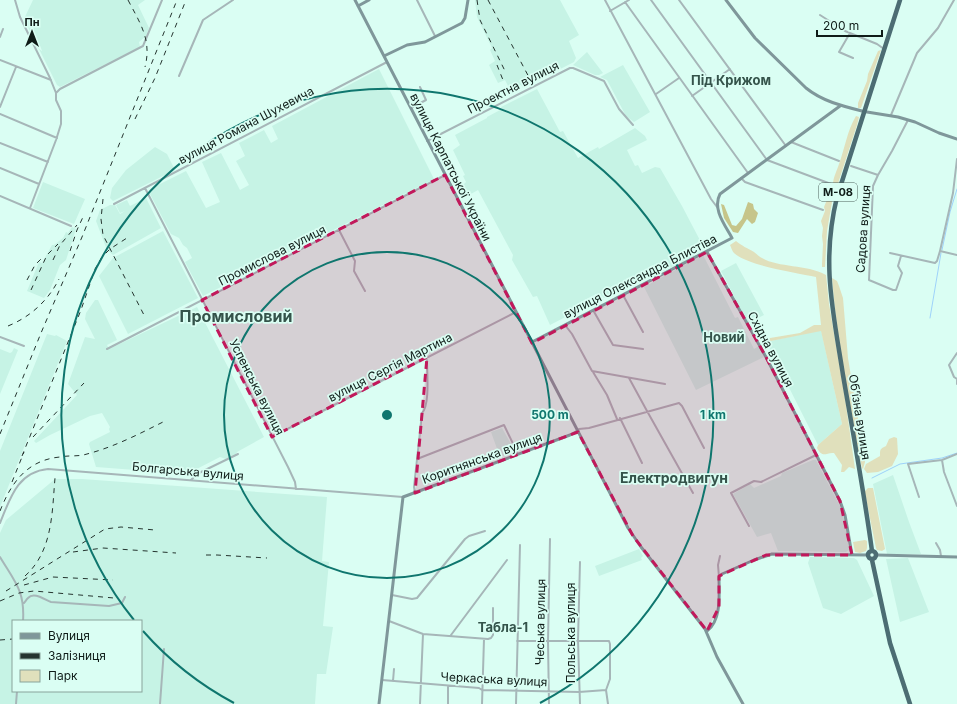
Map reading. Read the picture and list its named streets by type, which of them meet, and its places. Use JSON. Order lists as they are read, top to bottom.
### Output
{
  "streets": {
    "highway": ["М-08", "Обʼїзна вулиця"],
    "street": [
      "Проектна вулиця",
      "вулиця Романа Шухевича",
      "вулиця Карпатської України",
      "Садова вулиця",
      "Промислова вулиця",
      "вулиця Олександра Блистіва",
      "Східна вулиця",
      "вулиця Сергія Мартина",
      "Успенська вулиця",
      "Коритнянська вулиця",
      "Болгарська вулиця",
      "Чеська вулиця",
      "Польська вулиця",
      "Черкаська вулиця"
    ]
  },
  "crossings": [
    ["Проектна вулиця", "вулиця Карпатської України"],
    ["вулиця Романа Шухевича", "вулиця Карпатської України"],
    ["вулиця Романа Шухевича", "Успенська вулиця"],
    ["вулиця Карпатської України", "Промислова вулиця"],
    ["вулиця Карпатської України", "вулиця Олександра Блистіва"],
    ["вулиця Карпатської України", "вулиця Сергія Мартина"],
    ["вулиця Карпатської України", "Коритнянська вулиця"],
    ["М-08", "Обʼїзна вулиця"],
    ["Промислова вулиця", "Успенська вулиця"],
    ["вулиця Олександра Блистіва", "Східна вулиця"],
    ["вулиця Сергія Мартина", "Успенська вулиця"],
    ["вулиця Сергія Мартина", "Коритнянська вулиця"],
    ["Успенська вулиця", "Болгарська вулиця"],
    ["Коритнянська вулиця", "Болгарська вулиця"],
    ["Чеська вулиця", "Черкаська вулиця"],
    ["Польська вулиця", "Черкаська вулиця"]
  ],
  "districts": [
    "Під Крижом",
    "Промисловий",
    "Новий",
    "Електродвигун",
    "Табла-1"
  ],
  "legend": ["Вулиця", "Залізниця", "Парк"],
  "scale_bar": "200 m",
  "north": "top",
  "rings": ["500 m", "1 km"]
}
